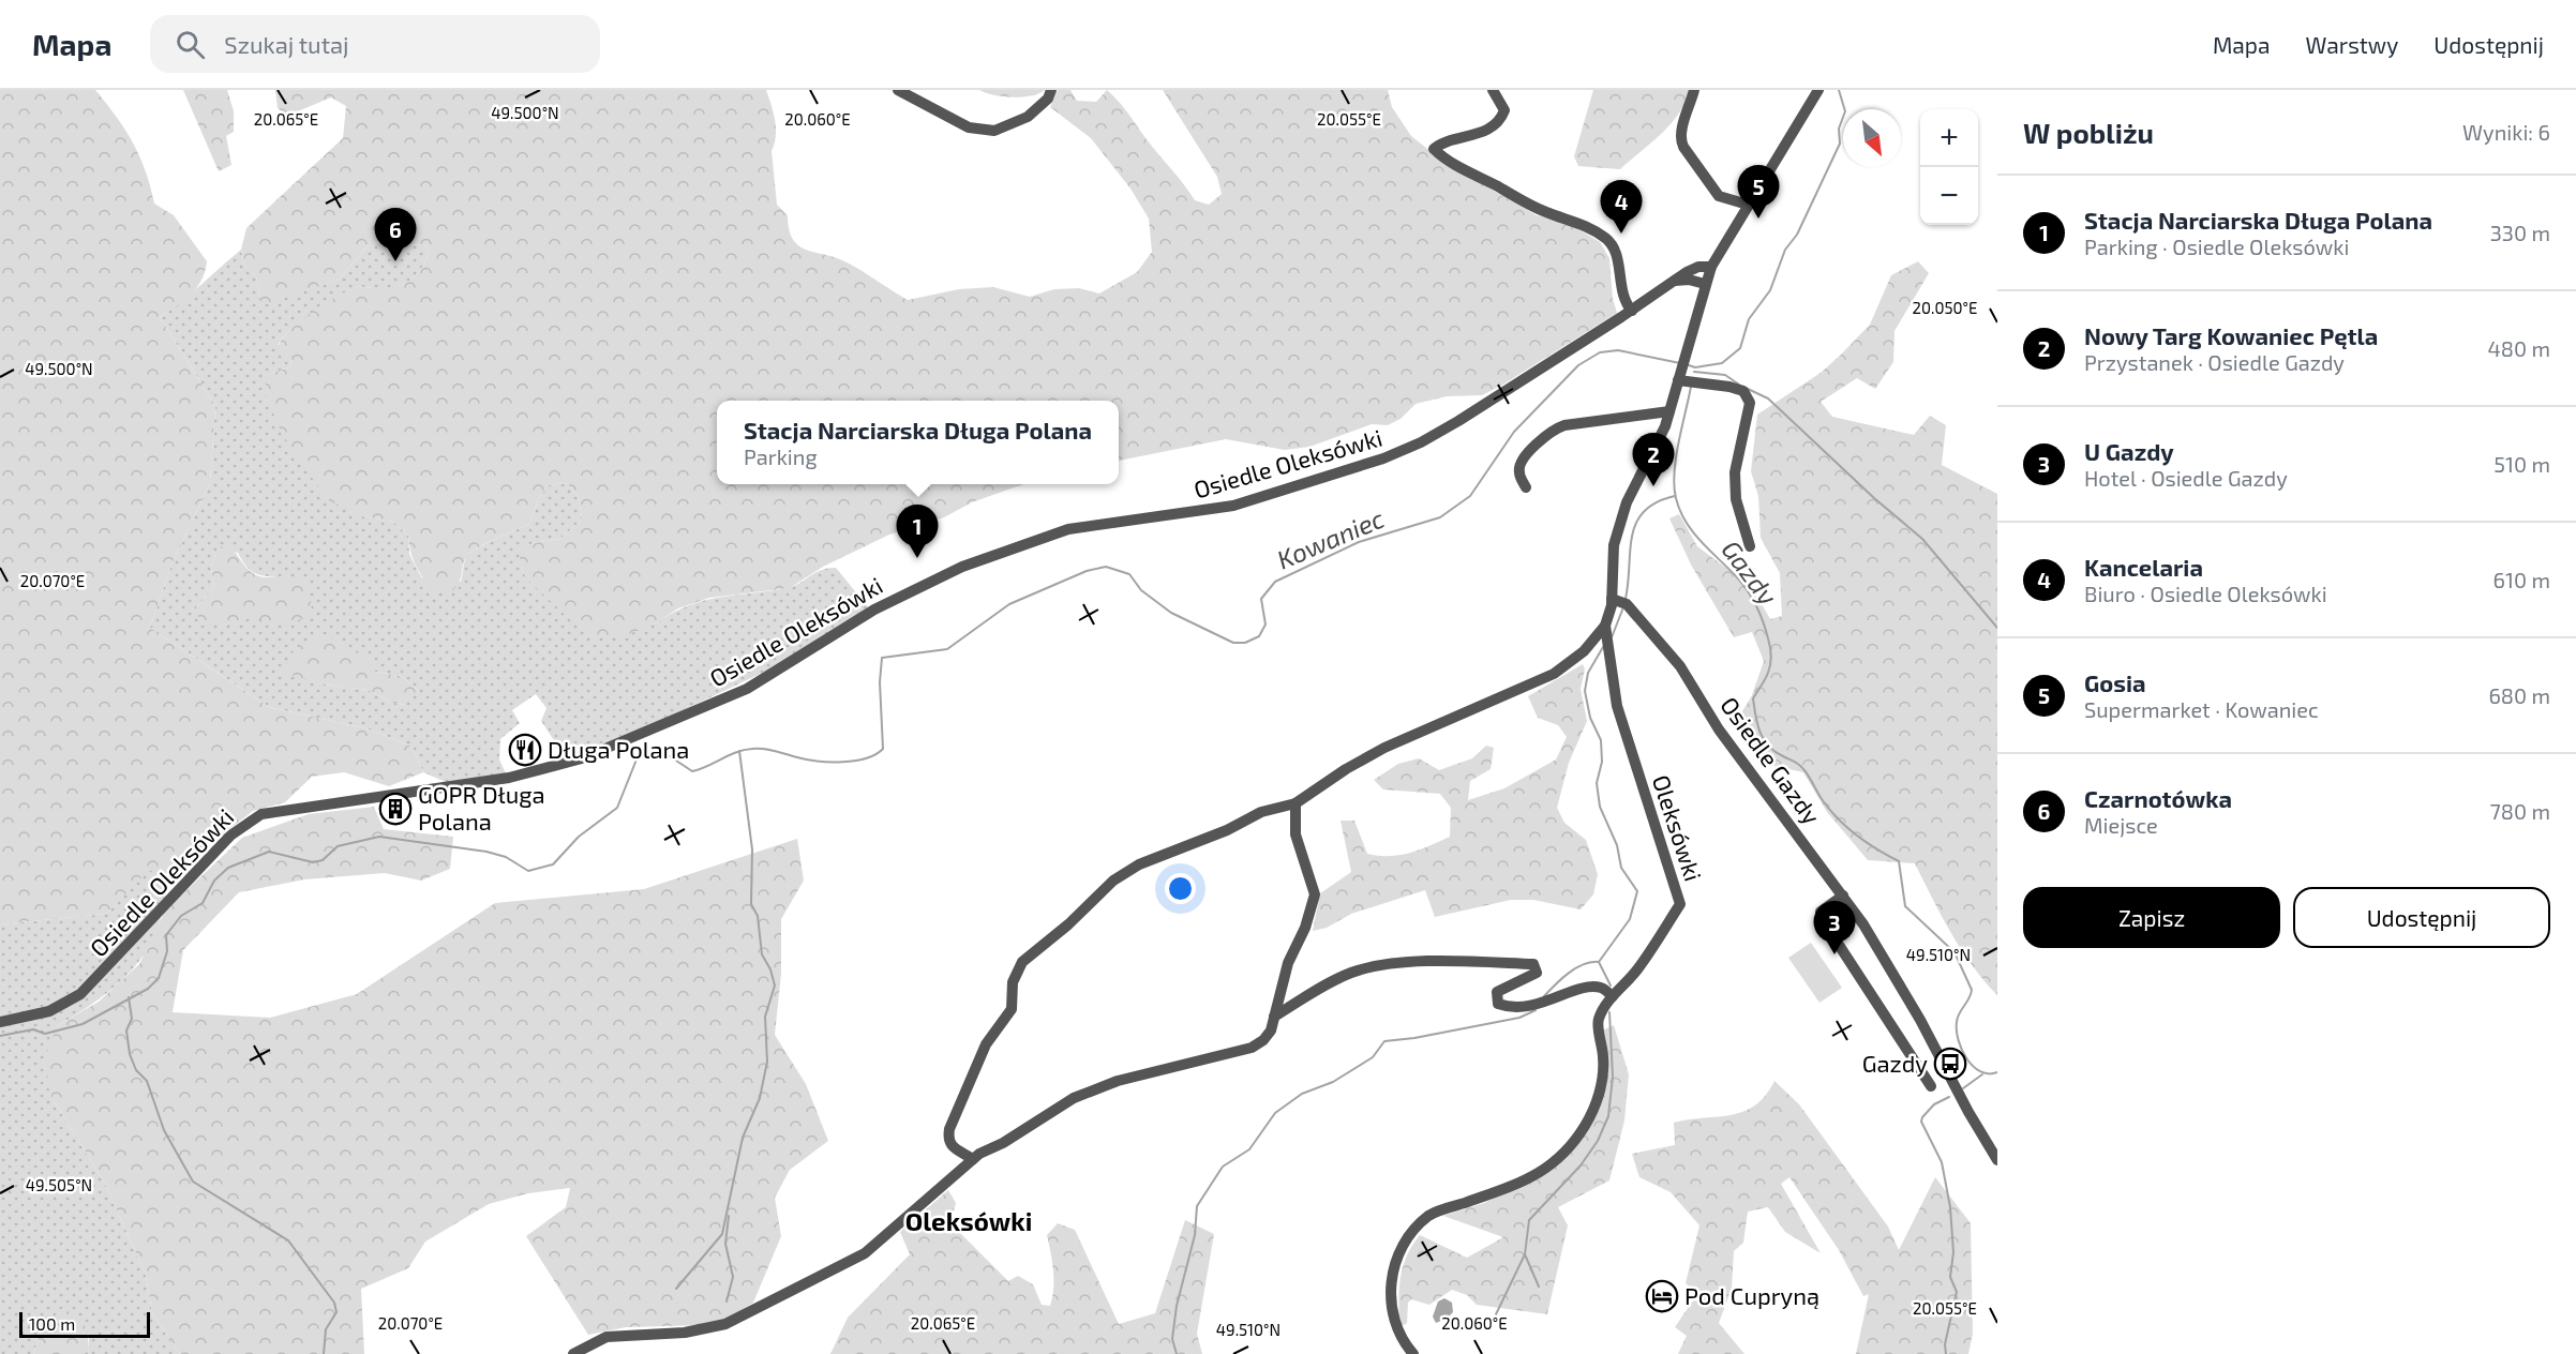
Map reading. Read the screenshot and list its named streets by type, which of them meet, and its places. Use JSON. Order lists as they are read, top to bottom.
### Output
{
  "streets": {
    "street": ["Osiedle Oleksówki", "Osiedle Gazdy", "Oleksówki"]
  },
  "crossings": [
    ["Osiedle Gazdy", "Oleksówki"]
  ],
  "districts": ["Oleksówki"],
  "water": ["Kowaniec", "Gazdy"],
  "places": {
    "restaurant": ["Długa Polana"],
    "building": ["GOPR Długa Polana"],
    "bus stop": ["Gazdy"],
    "hotel": ["Pod Cupryną"]
  },
  "scale_bar": "100 m",
  "north": "bottom right",
  "page": {
    "header": "Mapa",
    "search": "Szukaj tutaj",
    "nav": ["Mapa", "Warstwy", "Udostępnij"],
    "heading": ["W pobliżu", "Wyniki: 6"],
    "map_buttons": ["+", "−"],
    "pins": [
      "5",
      "4",
      "6",
      "2",
      "1",
      "3"
    ],
    "list": [
      {
        "mark": "1",
        "name": "Stacja Narciarska Długa Polana",
        "note": "Parking · Osiedle Oleksówki",
        "value": "330 m"
      },
      {
        "mark": "2",
        "name": "Nowy Targ Kowaniec Pętla",
        "note": "Przystanek · Osiedle Gazdy",
        "value": "480 m"
      },
      {
        "mark": "3",
        "name": "U Gazdy",
        "note": "Hotel · Osiedle Gazdy",
        "value": "510 m"
      },
      {
        "mark": "4",
        "name": "Kancelaria",
        "note": "Biuro · Osiedle Oleksówki",
        "value": "610 m"
      },
      {
        "mark": "5",
        "name": "Gosia",
        "note": "Supermarket · Kowaniec",
        "value": "680 m"
      },
      {
        "mark": "6",
        "name": "Czarnotówka",
        "note": "Miejsce",
        "value": "780 m"
      }
    ],
    "popup": ["Stacja Narciarska Długa Polana", "Parking"],
    "buttons": ["Zapisz", "Udostępnij"],
    "scale": "100 m"
  },
  "coordinates": [
    "49.500°N",
    "20.065°E",
    "20.060°E",
    "20.055°E",
    "20.050°E",
    "20.070°E",
    "49.510°N",
    "49.505°N"
  ]
}
